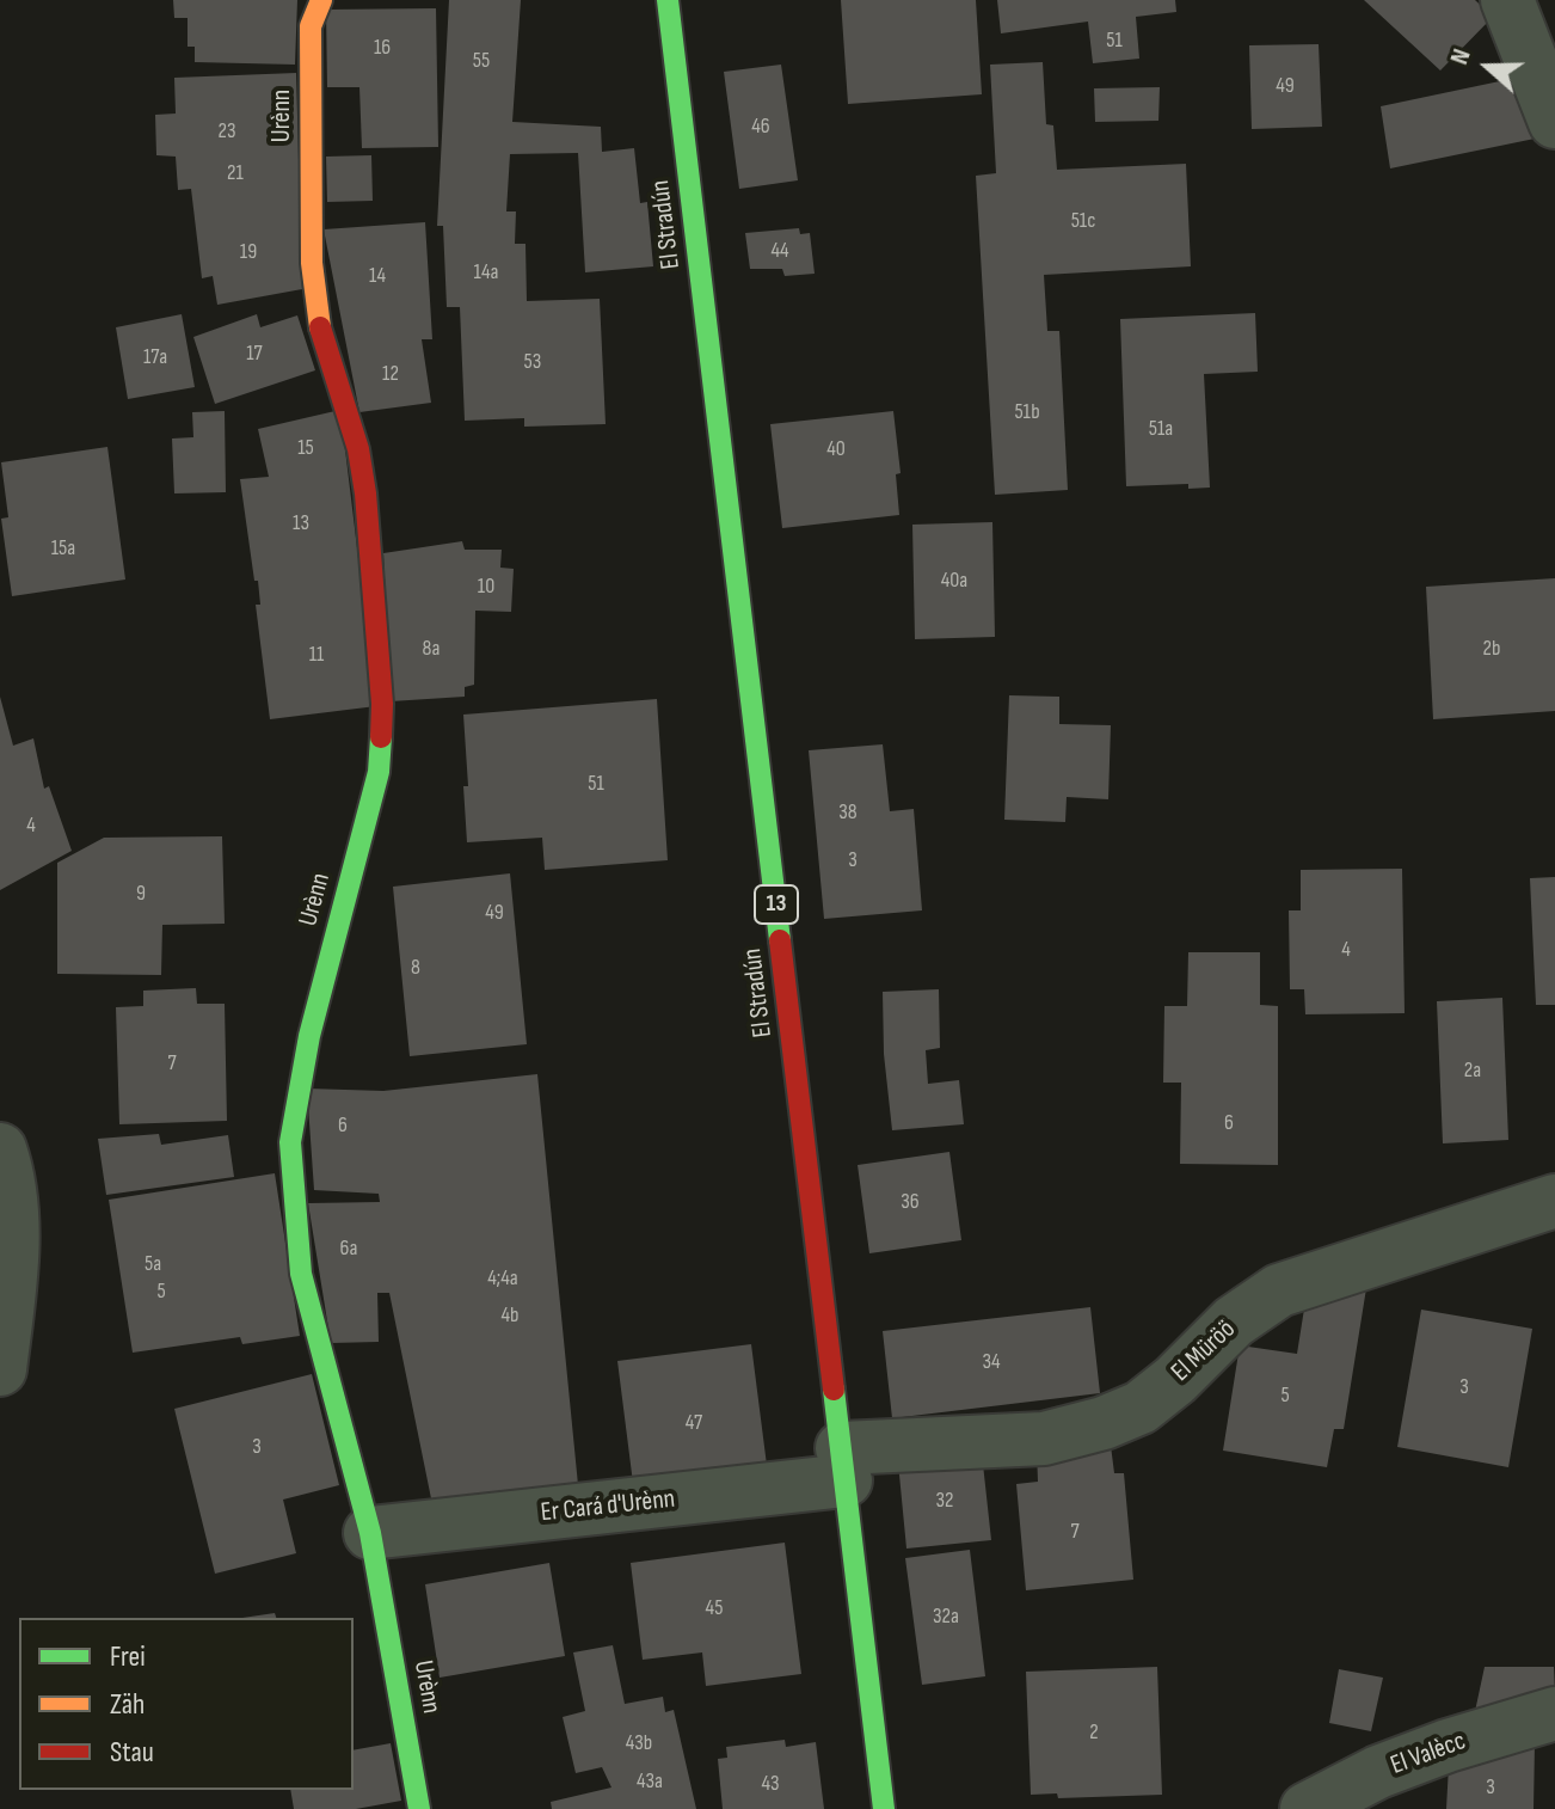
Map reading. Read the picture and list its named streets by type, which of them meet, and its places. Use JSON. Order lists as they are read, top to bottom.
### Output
{
  "streets": {
    "street": [
      "Urènn",
      "El Stradún",
      "13",
      "El Müröö",
      "Er Cará d'Urènn",
      "El Valècc"
    ]
  },
  "crossings": [
    ["Urènn", "Er Cará d'Urènn"],
    ["El Stradún", "El Müröö"],
    ["El Stradún", "Er Cará d'Urènn"],
    ["El Müröö", "Er Cará d'Urènn"]
  ],
  "house_numbers": [
    "51",
    "16",
    "55",
    "49",
    "46",
    "23",
    "21",
    "51c",
    "44",
    "19",
    "14a",
    "14",
    "17",
    "17a",
    "53",
    "12",
    "51b",
    "51a",
    "15",
    "40",
    "13",
    "15a",
    "40a",
    "10",
    "8a",
    "2b",
    "11",
    "51",
    "38",
    "4",
    "3",
    "9",
    "49",
    "4",
    "8",
    "7",
    "2a",
    "6",
    "6",
    "36",
    "6a",
    "5a",
    "4;4a",
    "5",
    "4b",
    "34",
    "3",
    "5",
    "47",
    "3",
    "32",
    "7",
    "45",
    "32a",
    "2",
    "43b",
    "43a",
    "43",
    "3"
  ],
  "legend": ["Frei", "Zäh", "Stau"],
  "north": "left"
}
